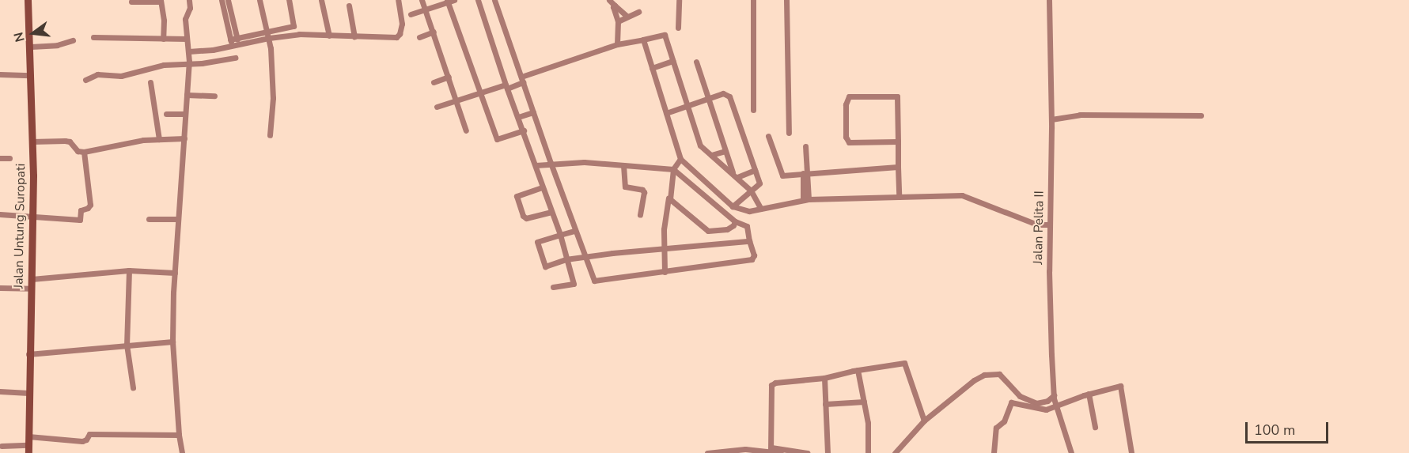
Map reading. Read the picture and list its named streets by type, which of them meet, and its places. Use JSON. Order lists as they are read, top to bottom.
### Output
{
  "streets": {
    "street": ["Jalan Untung Suropati", "Jalan Pelita II"]
  },
  "scale_bar": "100 m",
  "north": "left"
}
